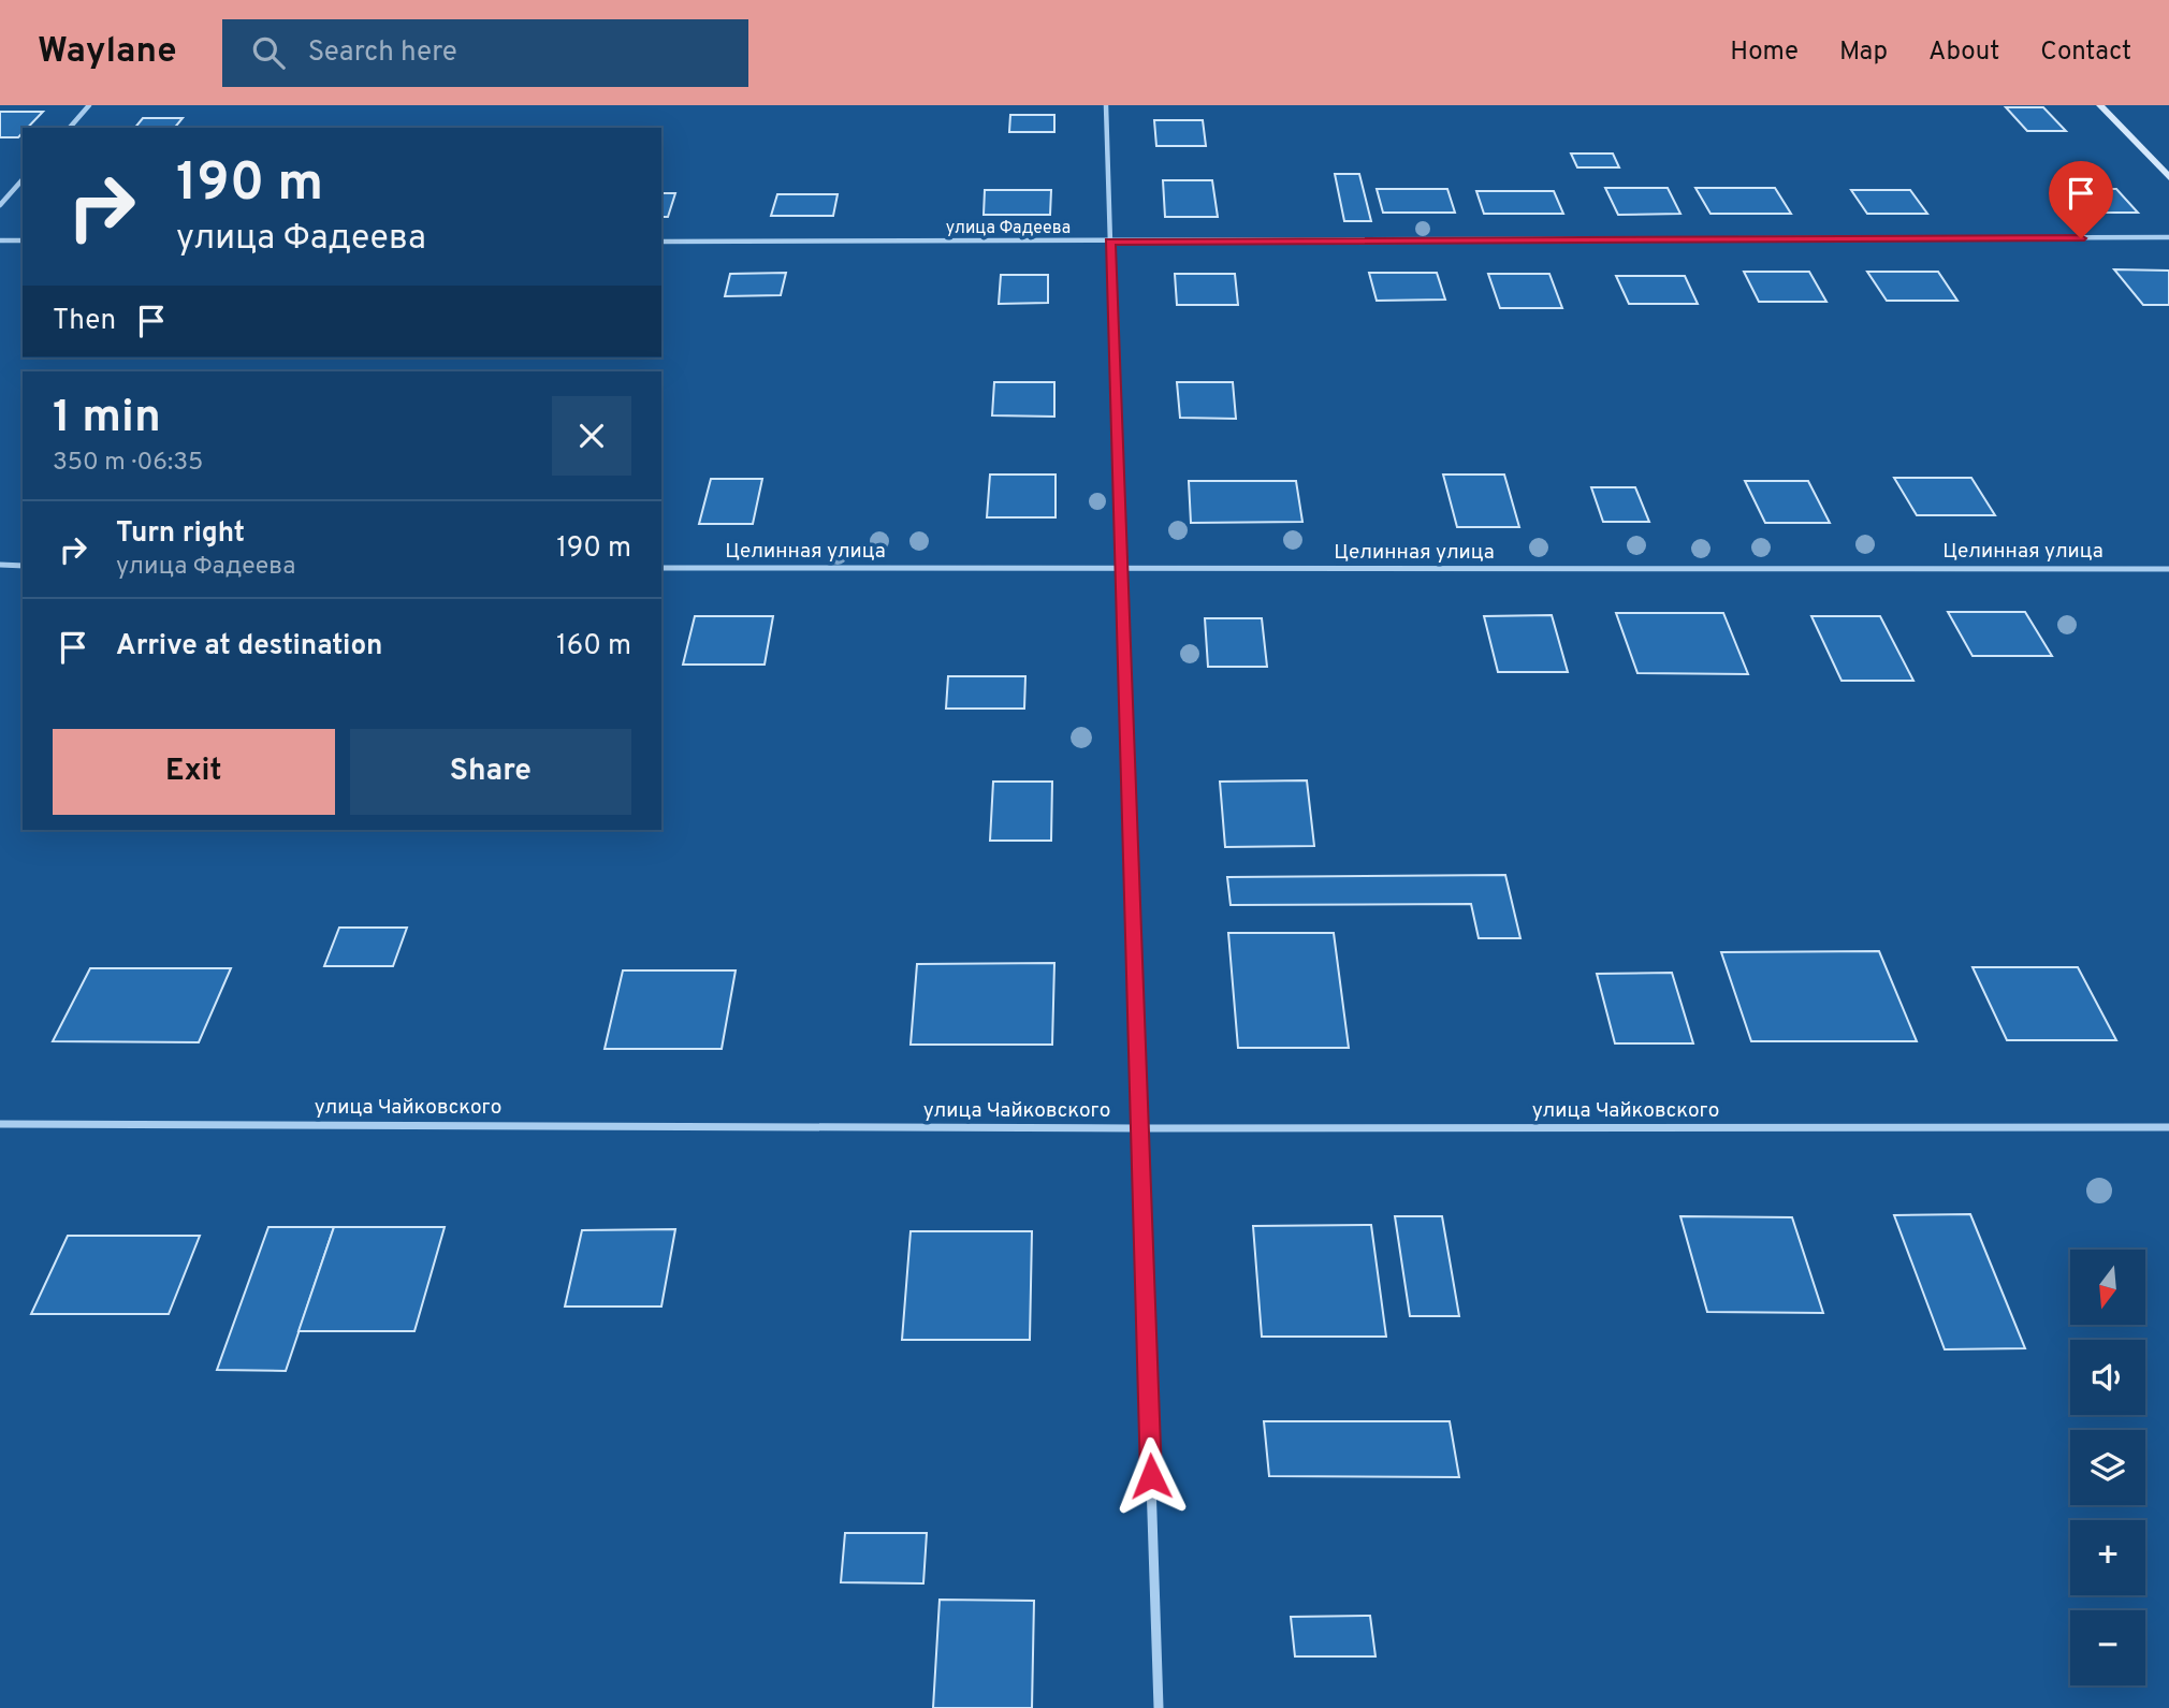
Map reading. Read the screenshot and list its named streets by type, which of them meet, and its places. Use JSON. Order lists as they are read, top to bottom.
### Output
{
  "streets": {
    "street": ["улица Фадеева", "Целинная улица", "улица Чайковского"]
  },
  "north": "bottom",
  "page": {
    "header": "Waylane",
    "search": "Search here",
    "nav": [
      "Home",
      "Map",
      "About",
      "Contact"
    ],
    "turn": ["190 m", "улица Фадеева"],
    "then": "Then",
    "heading": ["1 min", "350 m · 06:35"],
    "list": [
      {
        "name": "Turn right",
        "note": "улица Фадеева",
        "value": "190 m"
      },
      {
        "name": "Arrive at destination",
        "value": "160 m"
      }
    ],
    "buttons": ["Exit", "Share"],
    "map_buttons": ["+", "−"]
  }
}
